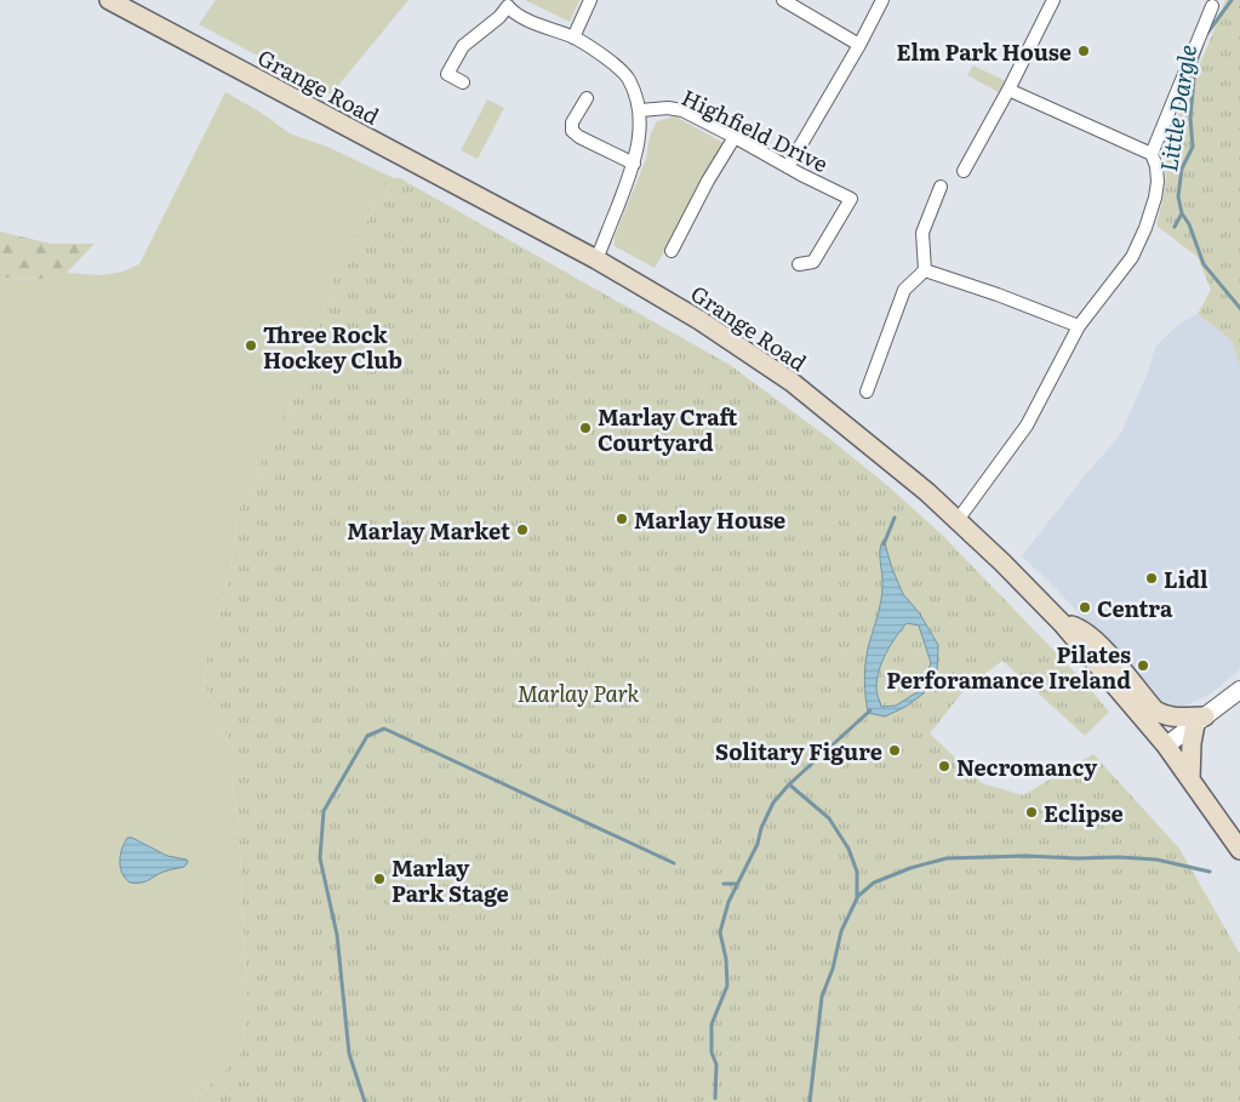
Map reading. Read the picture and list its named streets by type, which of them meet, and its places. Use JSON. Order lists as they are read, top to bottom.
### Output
{
  "streets": {
    "main road": ["Grange Road"],
    "street": ["Highfield Drive"]
  },
  "water": ["Little Dargle"],
  "parks": ["Marlay Park"],
  "places": [
    "Elm Park House",
    "Three Rock Hockey Club",
    "Marlay Craft Courtyard",
    "Marlay House",
    "Marlay Market",
    "Lidl",
    "Centra",
    "Pilates Perforamance Ireland",
    "Solitary Figure",
    "Necromancy",
    "Eclipse",
    "Marlay Park Stage"
  ]
}
